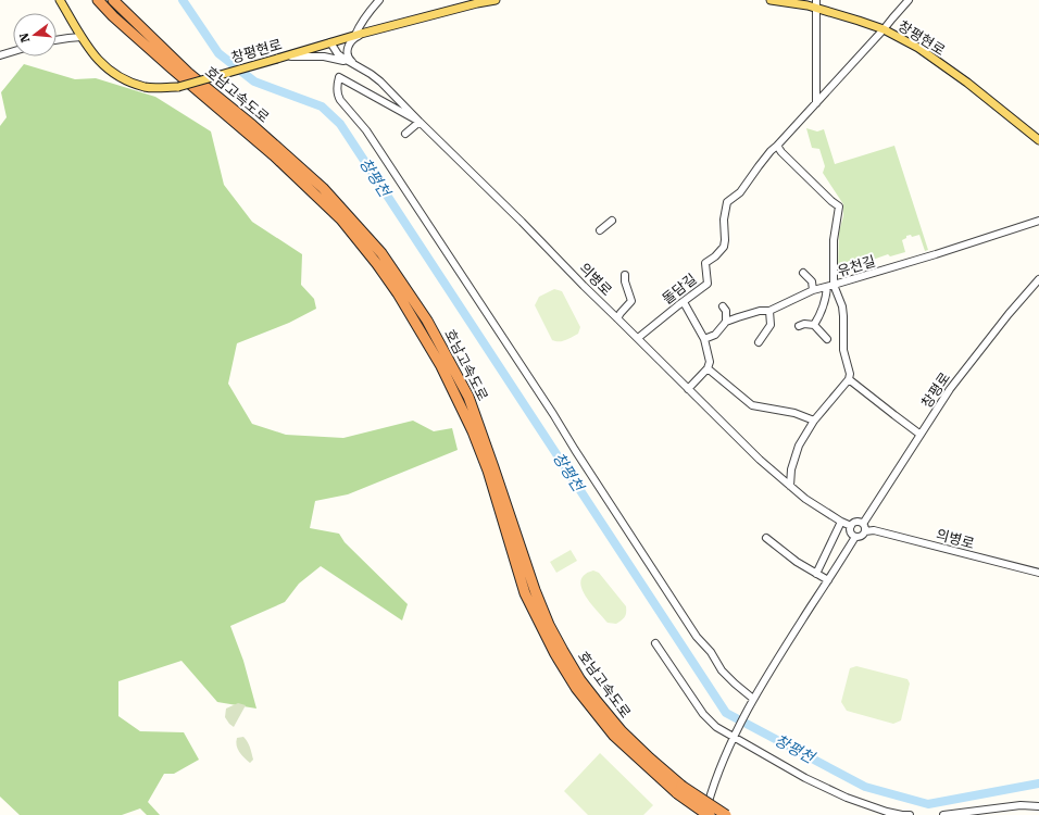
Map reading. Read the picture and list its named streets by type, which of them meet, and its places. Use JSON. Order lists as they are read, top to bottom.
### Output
{
  "streets": {
    "highway": ["호남고속도로"],
    "main road": ["창평현로"],
    "street": [
      "유천길",
      "의병로",
      "돌담길",
      "창평로"
    ]
  },
  "crossings": [
    ["창평현로", "의병로"],
    ["의병로", "돌담길"],
    ["의병로", "창평로"]
  ],
  "water": ["창평천"],
  "north": "left"
}
